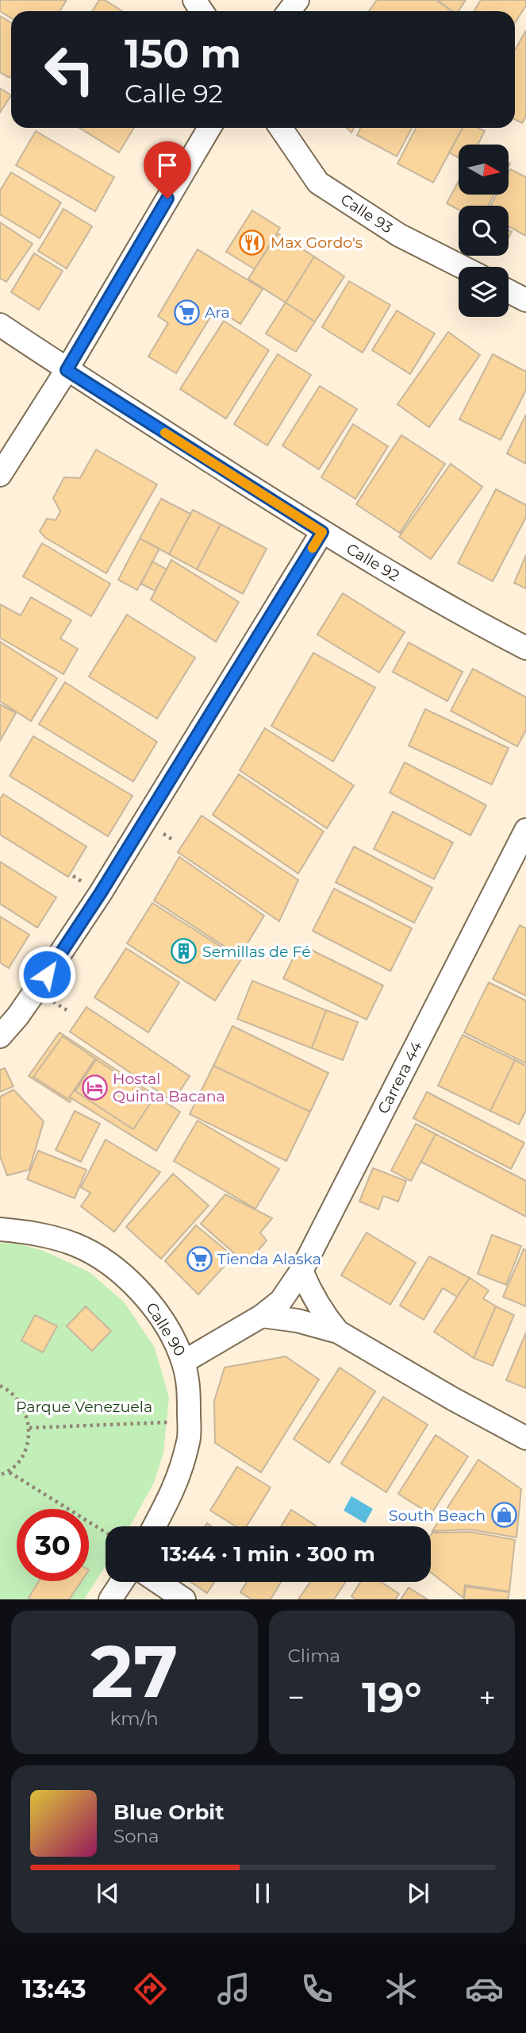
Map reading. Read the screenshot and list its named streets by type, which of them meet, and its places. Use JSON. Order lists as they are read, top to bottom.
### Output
{
  "streets": {
    "street": [
      "Calle 93",
      "Calle 92",
      "Carrera 44",
      "Calle 90"
    ]
  },
  "crossings": [
    ["Carrera 44", "Calle 90"]
  ],
  "parks": ["Parque Venezuela"],
  "places": {
    "restaurant": ["Max Gordo's"],
    "supermarket": ["Ara", "Tienda Alaska"],
    "building": ["Semillas de Fé"],
    "hotel": ["Hostal Quinta Bacana"],
    "shop": ["South Beach"]
  },
  "north": "right",
  "page": {
    "turn": ["150 m", "Calle 92"],
    "limit": "30",
    "trip": "13:44 · 1 min · 300 m",
    "tile": [
      ["27", "km/h"],
      "Clima"
    ],
    "heat": ["−", "19°", "+"],
    "song": ["Blue Orbit", "Sona"],
    "tabs": "13:43"
  }
}
